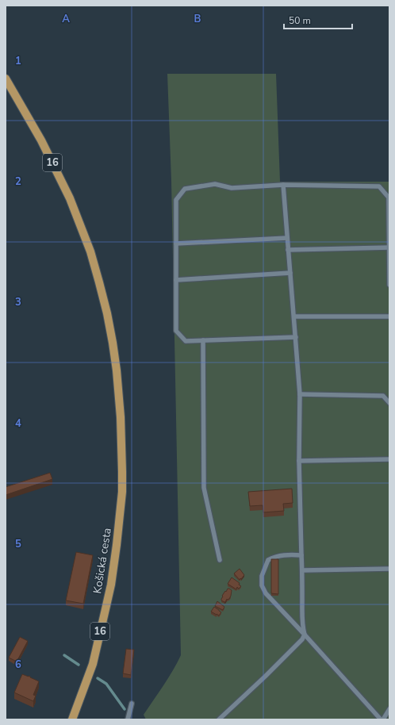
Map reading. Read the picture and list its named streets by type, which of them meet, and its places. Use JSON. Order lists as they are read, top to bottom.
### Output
{
  "streets": {
    "main road": ["16", "Košická cesta"]
  },
  "scale_bar": "50 m",
  "grid": {
    "columns": ["A", "B"],
    "rows": [
      "1",
      "2",
      "3",
      "4",
      "5",
      "6"
    ]
  }
}
